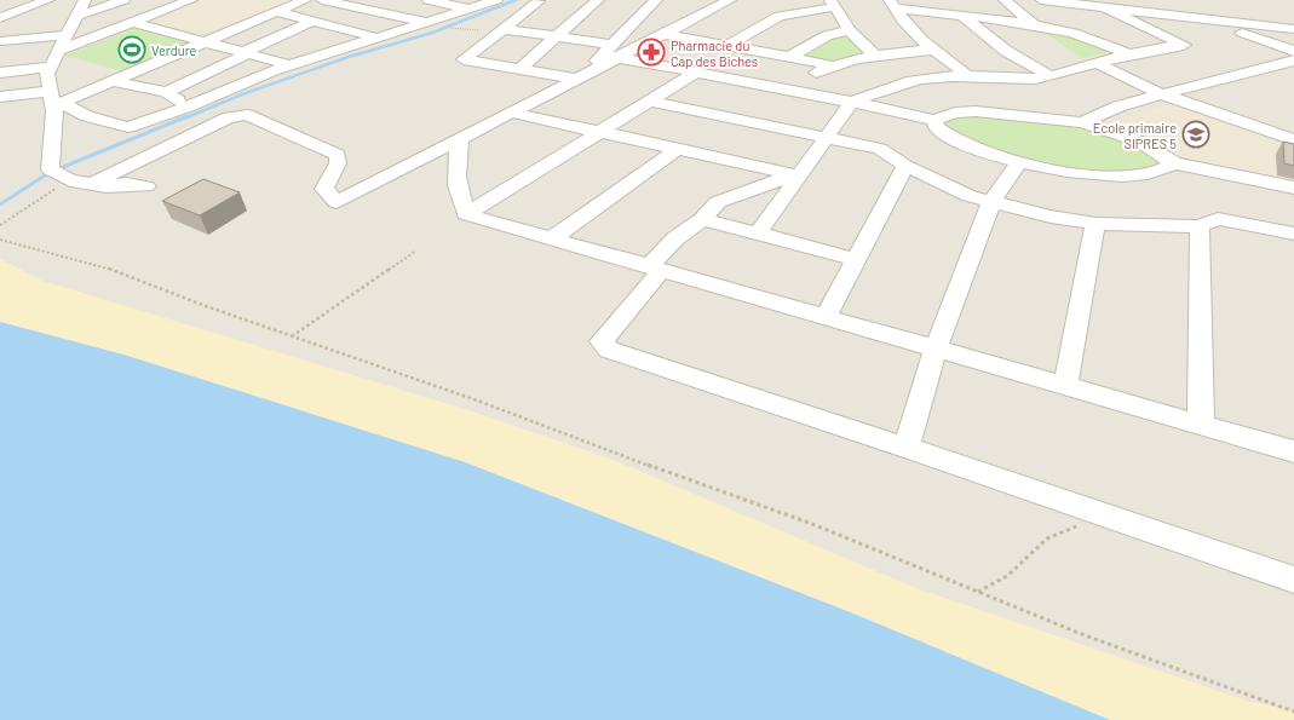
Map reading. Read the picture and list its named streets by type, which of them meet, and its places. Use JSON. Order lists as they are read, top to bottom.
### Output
{
  "places": {
    "sports": ["Verdure"],
    "pharmacy": ["Pharmacie du Cap des Biches"],
    "school or university": ["Ecole primaire SIPRES 5"]
  }
}
